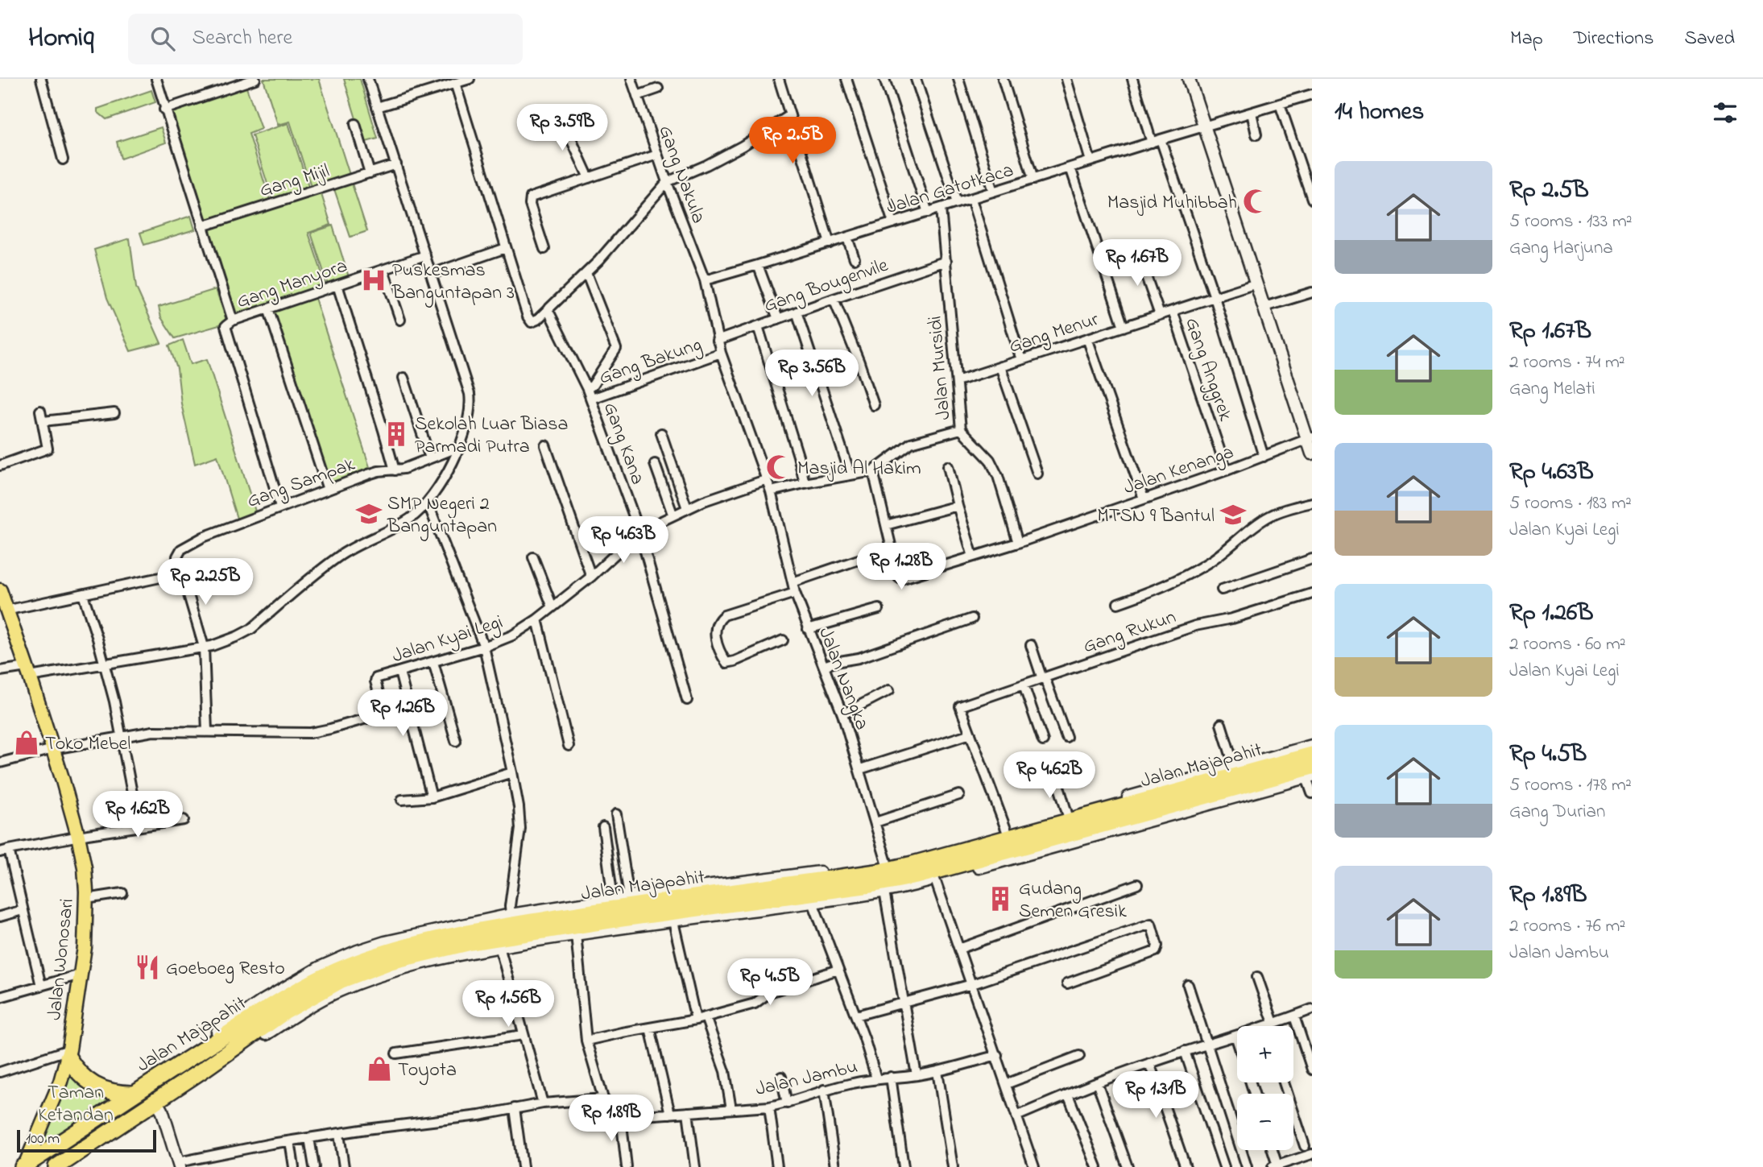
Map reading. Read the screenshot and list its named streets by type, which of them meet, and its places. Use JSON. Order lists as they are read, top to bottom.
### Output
{
  "streets": {
    "highway": ["Jalan Majapahit"],
    "main road": ["Jalan Wonosari"],
    "street": [
      "Gang Nakula",
      "Gang Mijil",
      "Jalan Gatotkaca",
      "Gang Manyora",
      "Gang Bougenvile",
      "Gang Menur",
      "Gang Bakung",
      "Jalan Mursidi",
      "Gang Anggrek",
      "Gang Kana",
      "Jalan Kenanga",
      "Gang Sampak",
      "Gang Rukun",
      "Jalan Kyai Legi",
      "Jalan Nangka",
      "Jalan Jambu"
    ]
  },
  "crossings": [
    ["Gang Nakula", "Jalan Gatotkaca"],
    ["Gang Nakula", "Jalan Nangka"],
    ["Jalan Gatotkaca", "Jalan Mursidi"],
    ["Jalan Gatotkaca", "Jalan Nangka"],
    ["Gang Bougenvile", "Jalan Mursidi"],
    ["Gang Bougenvile", "Jalan Nangka"],
    ["Gang Menur", "Jalan Mursidi"],
    ["Gang Menur", "Gang Anggrek"],
    ["Gang Bakung", "Gang Kana"],
    ["Gang Bakung", "Jalan Nangka"],
    ["Jalan Mursidi", "Jalan Kenanga"],
    ["Gang Anggrek", "Jalan Kenanga"],
    ["Gang Kana", "Jalan Kyai Legi"],
    ["Gang Sampak", "Jalan Kyai Legi"],
    ["Jalan Kyai Legi", "Jalan Nangka"],
    ["Jalan Majapahit", "Jalan Wonosari"]
  ],
  "parks": ["Taman Ketandan"],
  "places": {
    "mosque": ["Masjid Muhibbah", "Masjid Al Hakim"],
    "hospital": ["Puskesmas Banguntapan 3"],
    "building": ["Sekolah Luar Biasa Parmadi Putra", "Gudang Semen Gresik"],
    "school or university": ["SMP Negeri 2 Banguntapan", "MTSN 9 Bantul"],
    "shop": ["Toko Mebel", "Toyota"],
    "restaurant": ["Goeboeg Resto"]
  },
  "scale_bar": "100 m",
  "page": {
    "header": "Homiq",
    "search": "Search here",
    "nav": ["Map", "Directions", "Saved"],
    "heading": "14 homes",
    "price": [
      "Rp 3.59B",
      "Rp 2.5B",
      "Rp 1.67B",
      "Rp 3.56B",
      "Rp 4.63B",
      "Rp 1.28B",
      "Rp 2.25B",
      "Rp 1.26B",
      "Rp 4.62B",
      "Rp 1.62B",
      "Rp 4.5B",
      "Rp 1.56B",
      "Rp 1.31B",
      "Rp 1.89B"
    ],
    "list": [
      {
        "name": "Rp 2.5B",
        "note": "5 rooms · 133 m² · Gang Harjuna"
      },
      {
        "name": "Rp 1.67B",
        "note": "2 rooms · 74 m² · Gang Melati"
      },
      {
        "name": "Rp 4.63B",
        "note": "5 rooms · 183 m² · Jalan Kyai Legi"
      },
      {
        "name": "Rp 1.26B",
        "note": "2 rooms · 60 m² · Jalan Kyai Legi"
      },
      {
        "name": "Rp 4.5B",
        "note": "5 rooms · 178 m² · Gang Durian"
      },
      {
        "name": "Rp 1.89B",
        "note": "2 rooms · 76 m² · Jalan Jambu"
      }
    ],
    "map_buttons": ["+", "−"],
    "scale": "100 m"
  }
}
